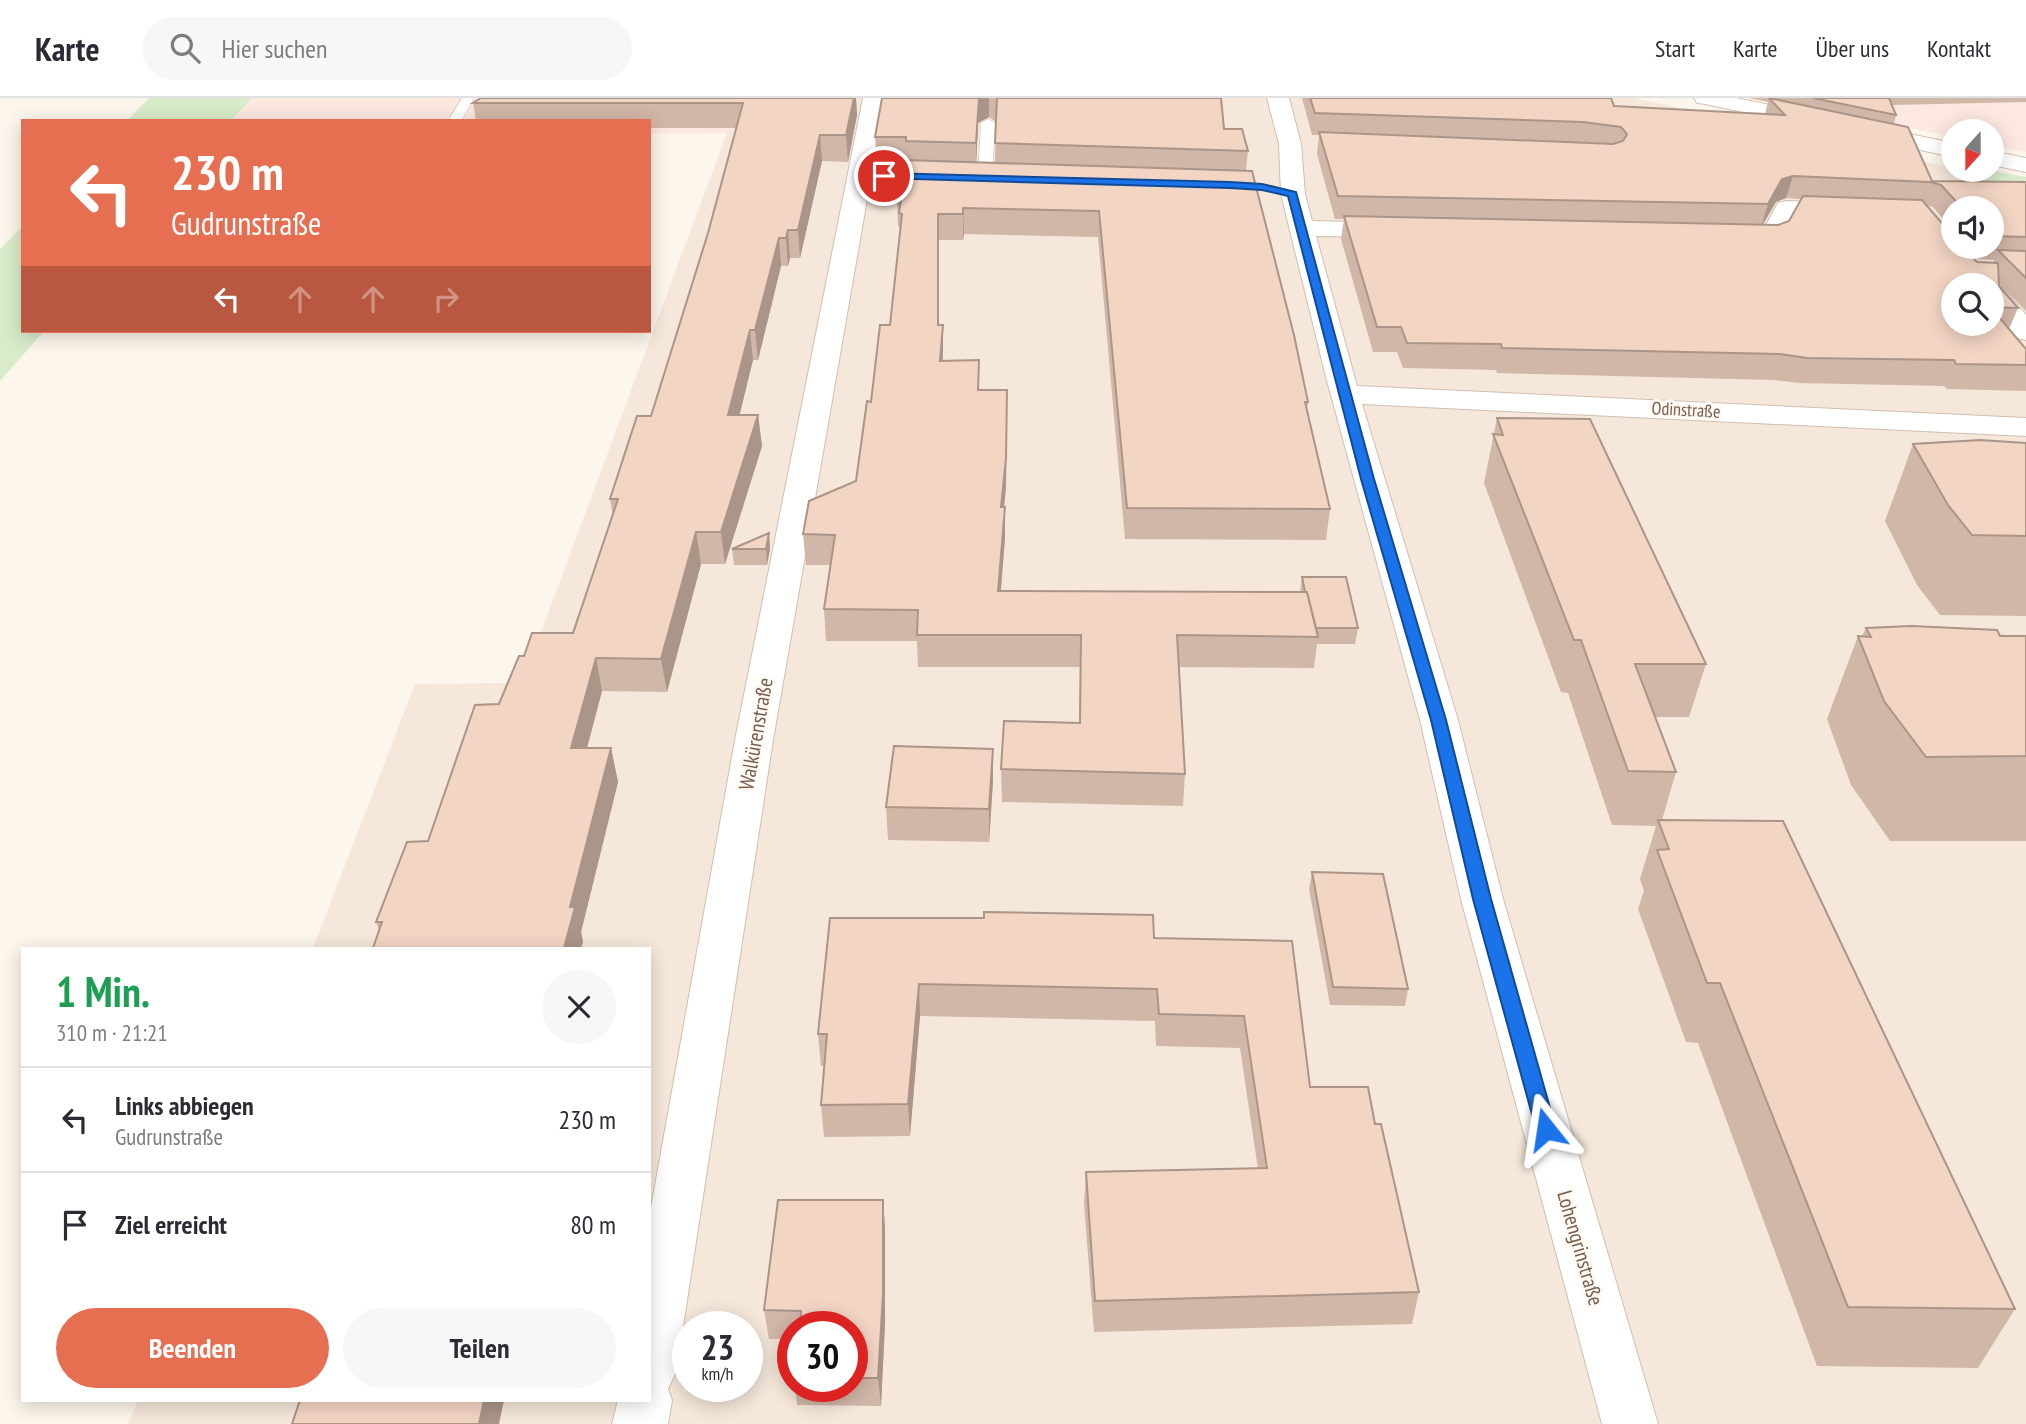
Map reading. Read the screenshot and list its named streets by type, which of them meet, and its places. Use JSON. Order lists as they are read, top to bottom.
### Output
{
  "streets": {
    "street": ["Odinstraße", "Walkürenstraße", "Lohengrinstraße"]
  },
  "crossings": [
    ["Odinstraße", "Lohengrinstraße"]
  ],
  "north": "bottom",
  "page": {
    "header": "Karte",
    "search": "Hier suchen",
    "nav": [
      "Start",
      "Karte",
      "Über uns",
      "Kontakt"
    ],
    "turn": ["230 m", "Gudrunstraße"],
    "heading": ["1 Min.", "310 m · 21:21"],
    "list": [
      {
        "name": "Links abbiegen",
        "note": "Gudrunstraße",
        "value": "230 m"
      },
      {
        "name": "Ziel erreicht",
        "value": "80 m"
      }
    ],
    "buttons": ["Beenden", "Teilen"],
    "speed": "23 km/h",
    "limit": "30"
  }
}
